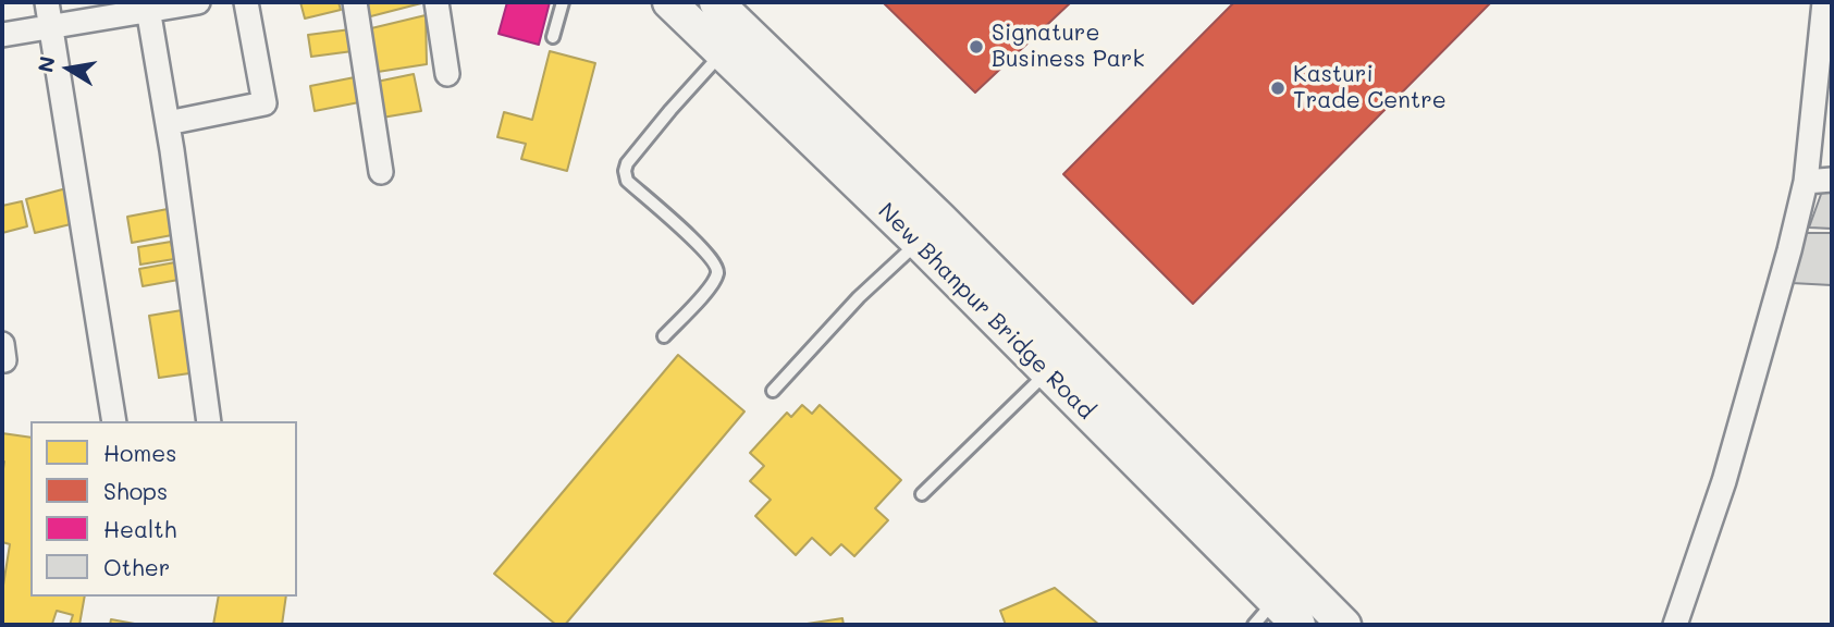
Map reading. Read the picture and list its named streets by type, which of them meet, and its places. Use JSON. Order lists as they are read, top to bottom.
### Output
{
  "streets": {
    "street": ["New Bhanpur Bridge Road"]
  },
  "places": ["Signature Business Park", "Kasturi Trade Centre"],
  "legend": [
    "Homes",
    "Shops",
    "Health",
    "Other"
  ],
  "north": "left"
}
